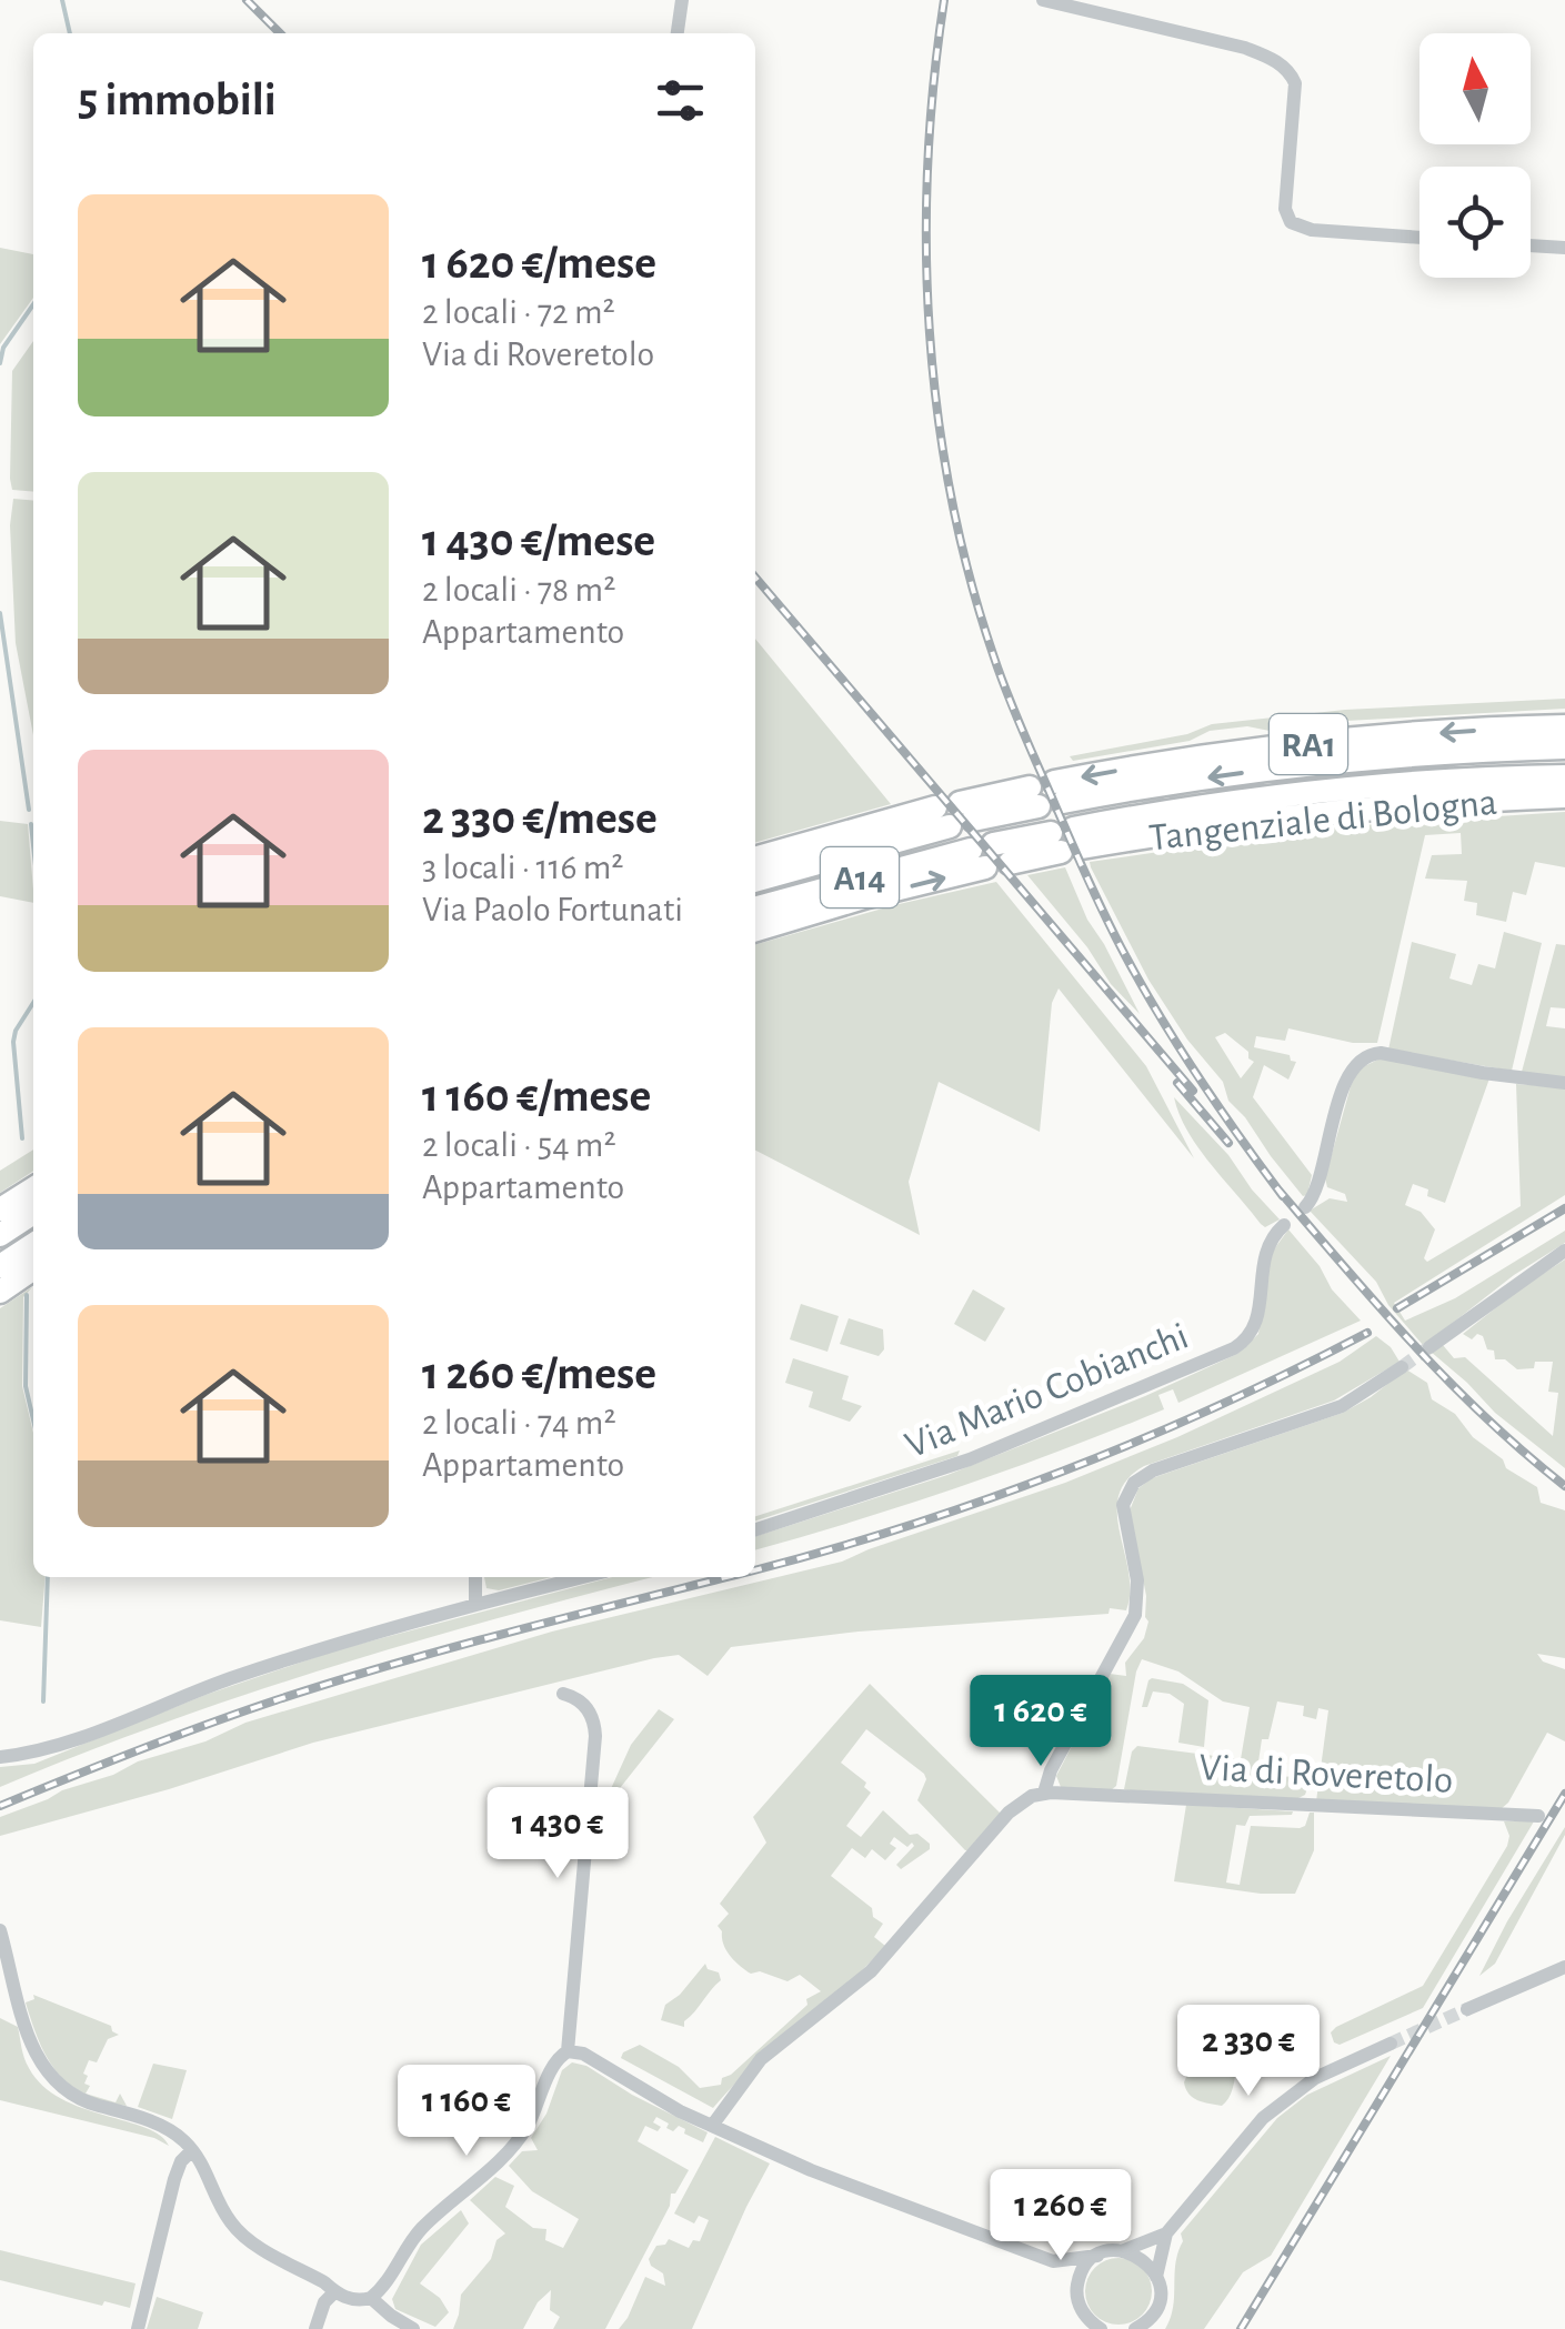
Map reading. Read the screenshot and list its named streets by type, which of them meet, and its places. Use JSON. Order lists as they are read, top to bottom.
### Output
{
  "streets": {
    "highway": ["RA1", "Tangenziale di Bologna", "A14"],
    "street": ["Via Mario Cobianchi", "Via di Roveretolo"]
  },
  "crossings": [
    ["Tangenziale di Bologna", "A14"]
  ],
  "north": "top",
  "page": {
    "heading": "5 immobili",
    "list": [
      {
        "name": "1 620 €/mese",
        "note": "2 locali · 72 m² · Via di Roveretolo"
      },
      {
        "name": "1 430 €/mese",
        "note": "2 locali · 78 m² · Appartamento"
      },
      {
        "name": "2 330 €/mese",
        "note": "3 locali · 116 m² · Via Paolo Fortunati"
      },
      {
        "name": "1 160 €/mese",
        "note": "2 locali · 54 m² · Appartamento"
      },
      {
        "name": "1 260 €/mese",
        "note": "2 locali · 74 m² · Appartamento"
      }
    ],
    "price": [
      "1 620 €",
      "1 430 €",
      "2 330 €",
      "1 160 €",
      "1 260 €"
    ]
  }
}
